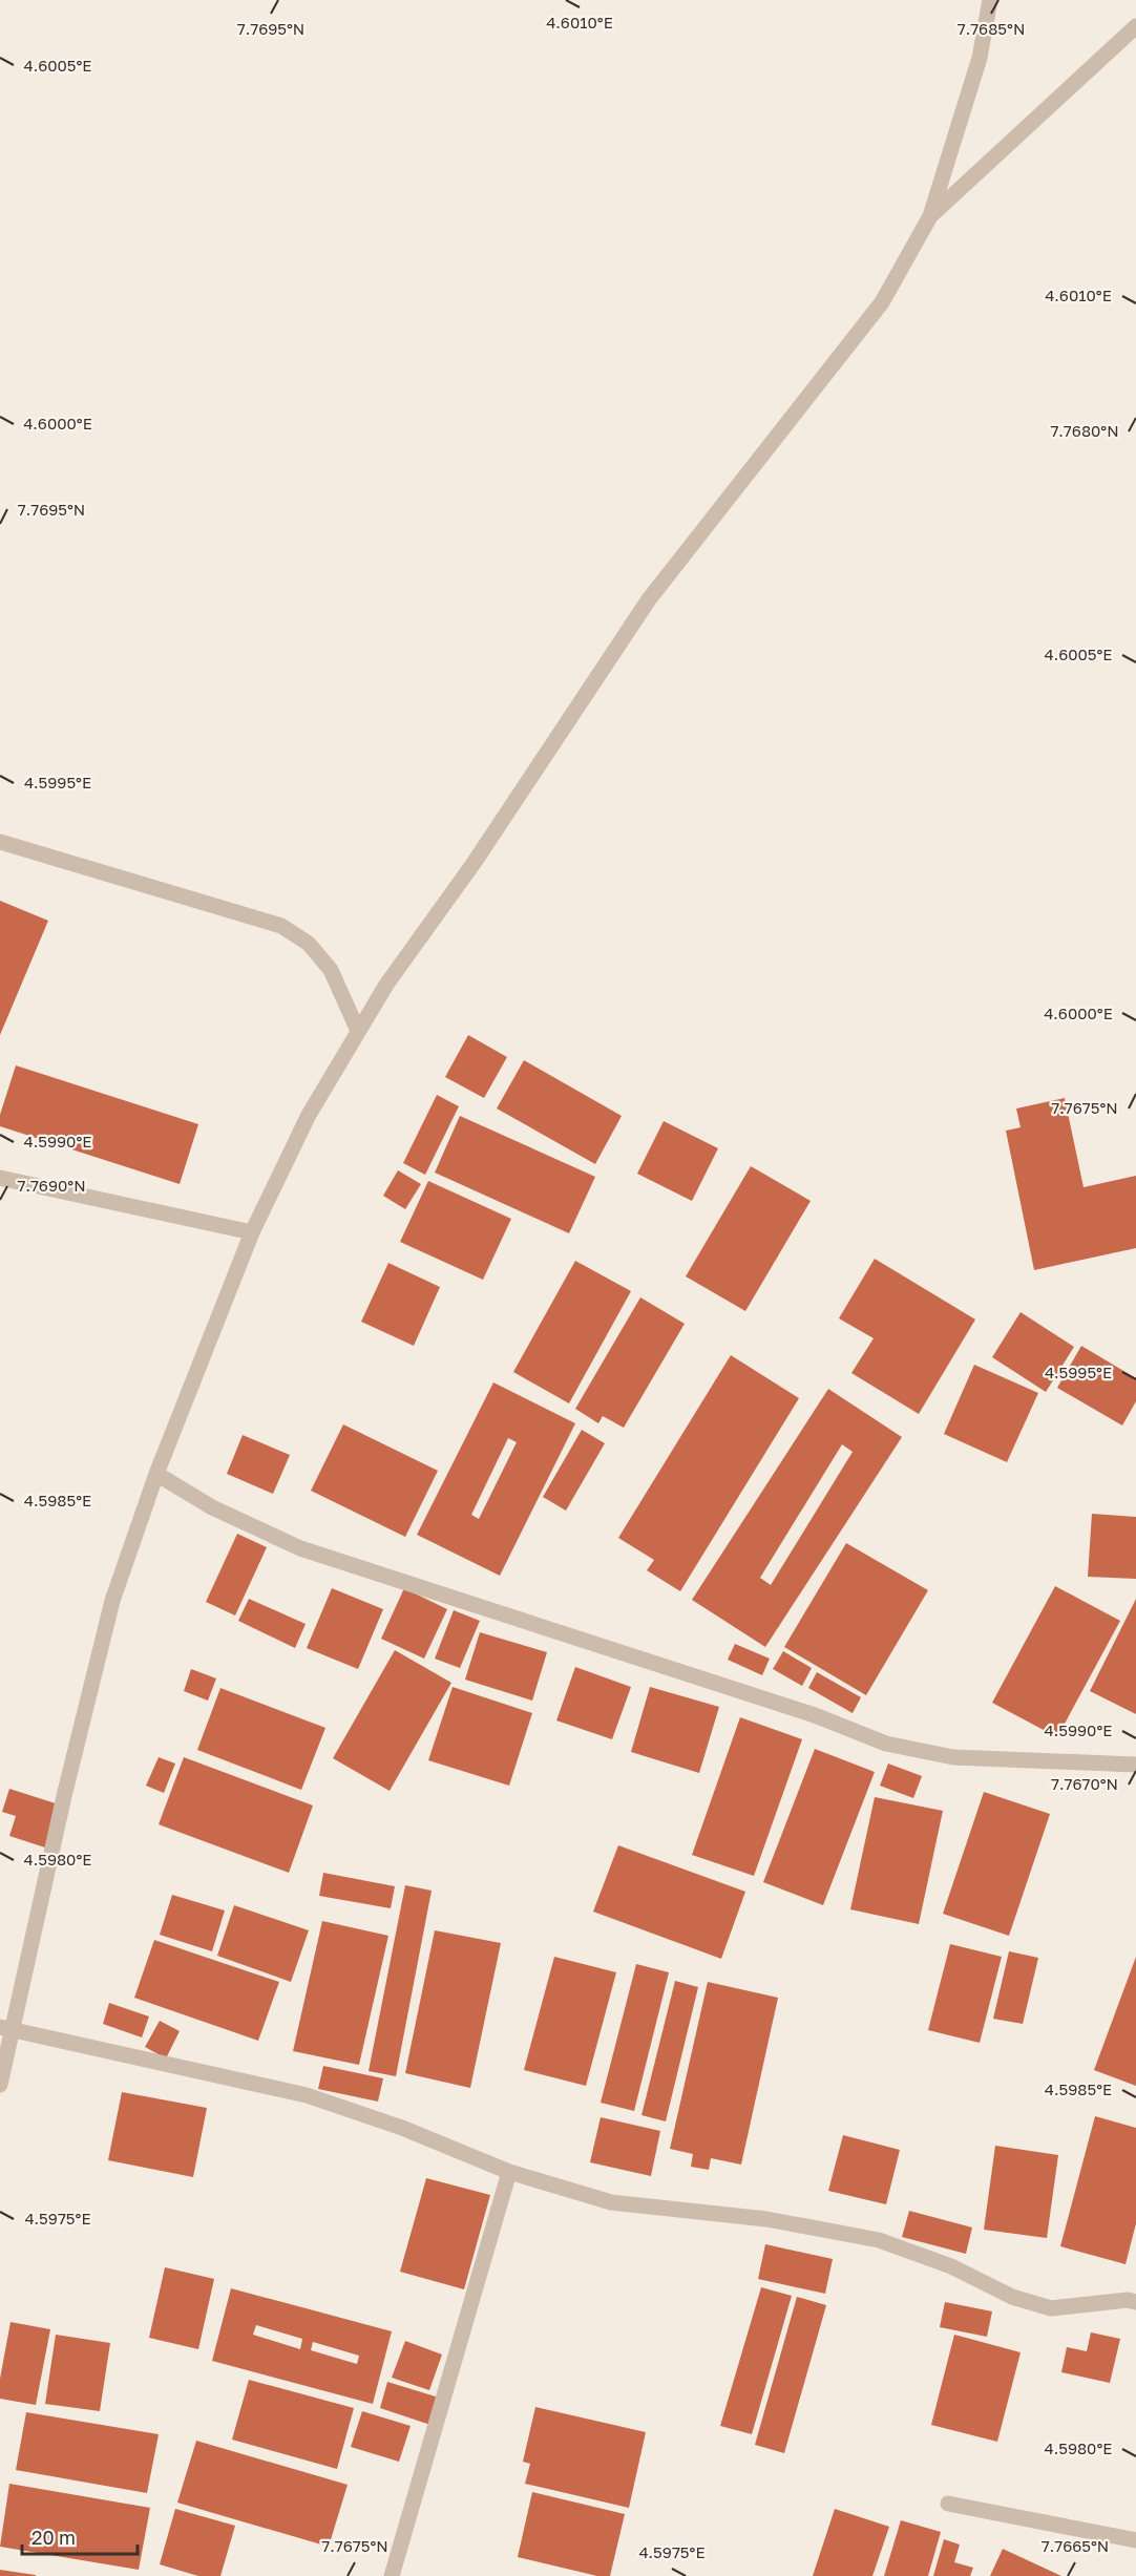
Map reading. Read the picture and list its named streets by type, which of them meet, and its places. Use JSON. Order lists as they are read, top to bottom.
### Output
{
  "scale_bar": "20 m",
  "coordinates": [
    "4.6010°E",
    "7.7695°N",
    "7.7685°N",
    "4.6005°E",
    "4.6000°E",
    "7.7680°N",
    "4.5995°E",
    "7.7675°N",
    "4.5990°E",
    "7.7690°N",
    "4.5985°E",
    "7.7670°N",
    "4.5980°E",
    "4.5975°E",
    "7.7665°N"
  ]
}
